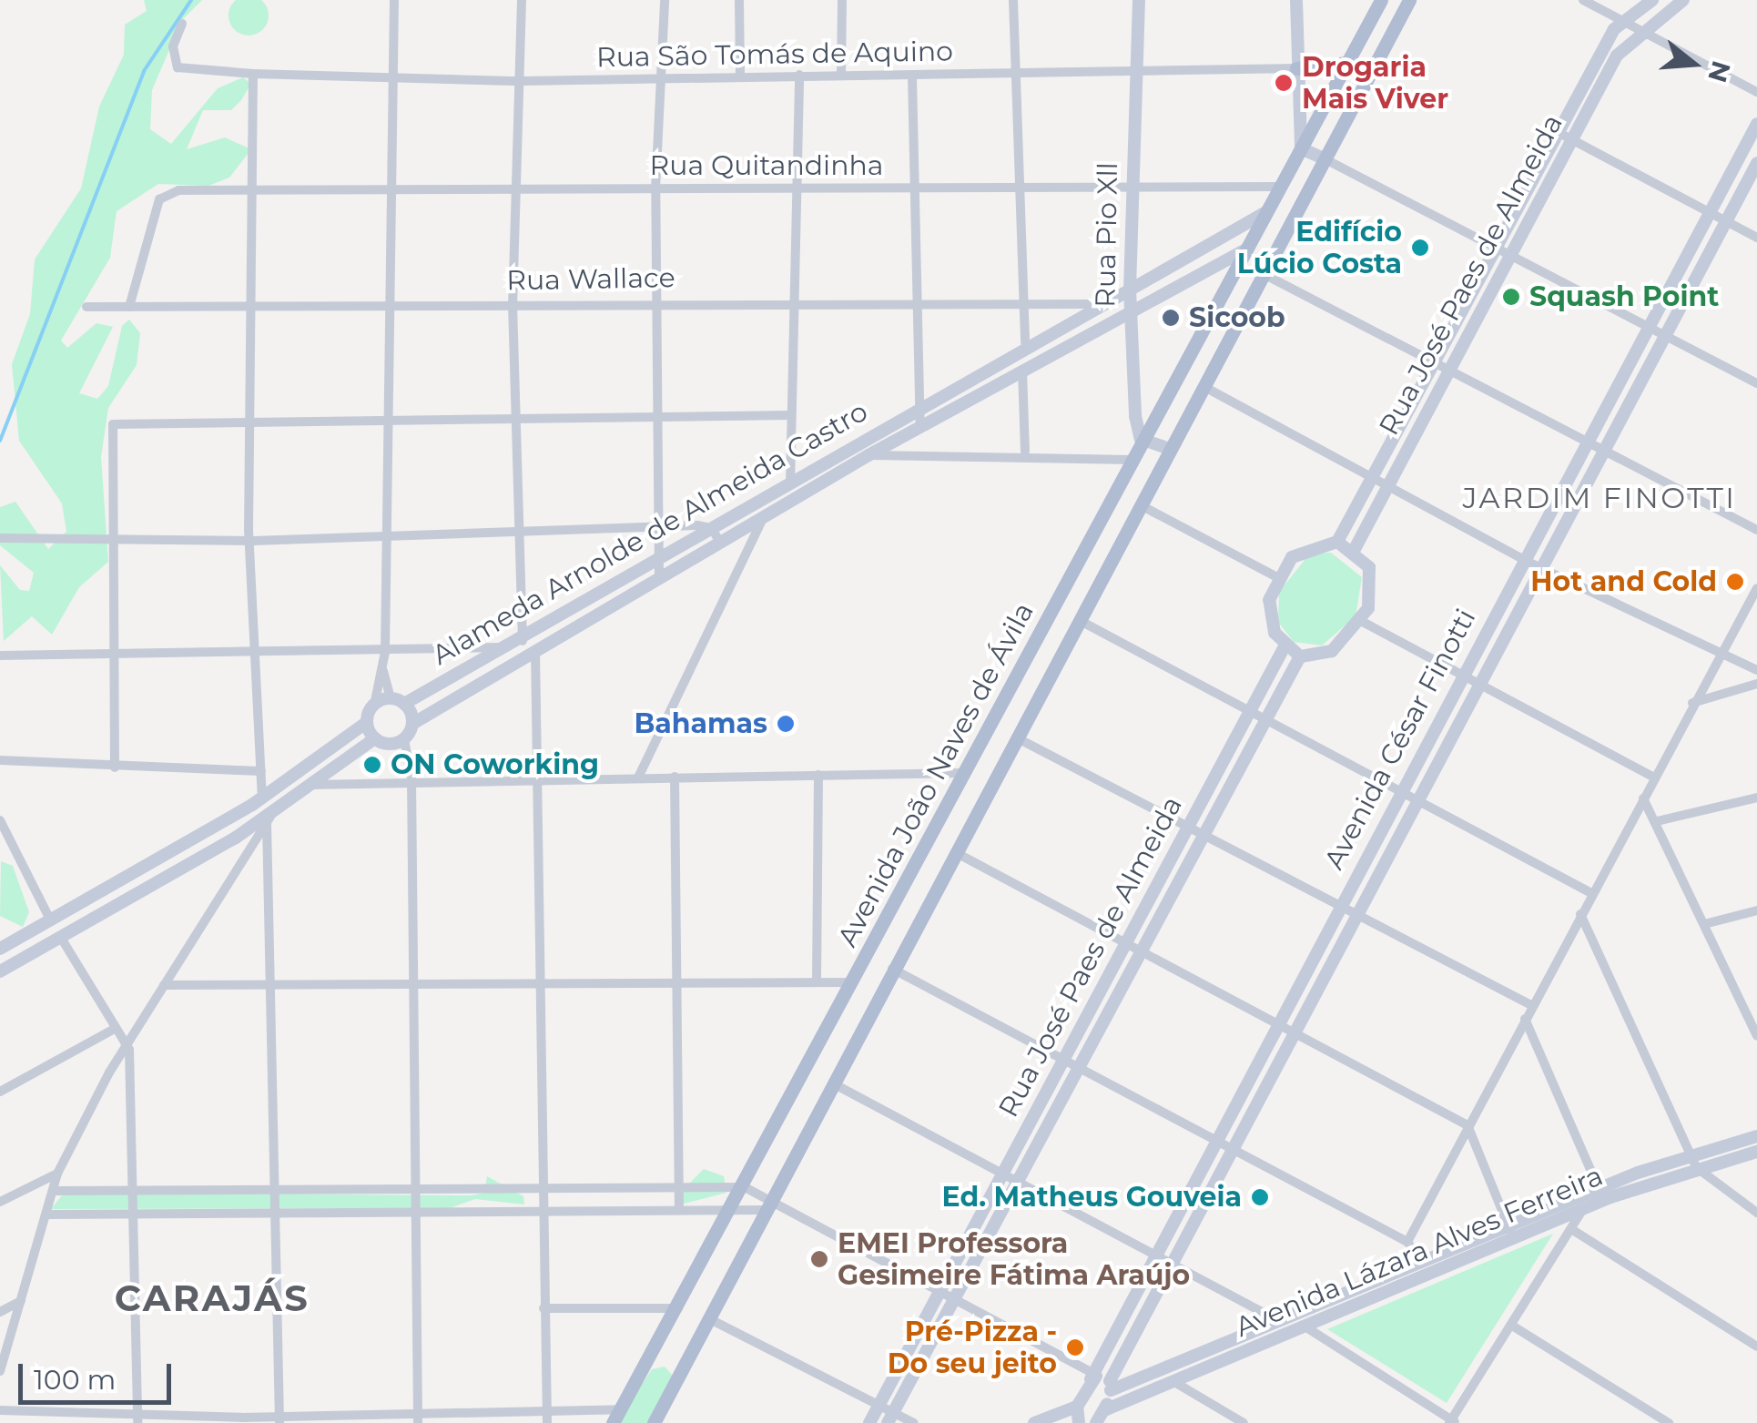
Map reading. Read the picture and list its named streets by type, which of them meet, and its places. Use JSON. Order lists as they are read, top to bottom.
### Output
{
  "streets": {
    "main road": [
      "Rua Pio Xll",
      "Rua José Paes de Almeida",
      "Alameda Arnolde de Almeida Castro",
      "Avenida César Finotti",
      "Avenida João Naves de Ávila",
      "Avenida Lázara Alves Ferreira"
    ],
    "street": ["Rua São Tomás de Aquino", "Rua Quitandinha", "Rua Wallace"]
  },
  "crossings": [
    ["Rua São Tomás de Aquino", "Rua Pio Xll"],
    ["Rua Quitandinha", "Rua Pio Xll"],
    ["Rua Quitandinha", "Rua Wallace"],
    ["Rua Quitandinha", "Avenida João Naves de Ávila"],
    ["Rua Pio Xll", "Alameda Arnolde de Almeida Castro"],
    ["Rua Pio Xll", "Avenida João Naves de Ávila"],
    ["Rua Wallace", "Alameda Arnolde de Almeida Castro"],
    ["Alameda Arnolde de Almeida Castro", "Avenida João Naves de Ávila"],
    ["Avenida César Finotti", "Avenida Lázara Alves Ferreira"]
  ],
  "districts": ["JARDIM FINOTTI", "CARAJÁS"],
  "places": [
    "Drogaria Mais Viver",
    "Edifício Lúcio Costa",
    "Squash Point",
    "Sicoob",
    "Hot and Cold",
    "Bahamas",
    "ON Coworking",
    "Ed. Matheus Gouveia",
    "EMEI Professora Gesimeire Fátima Araújo",
    "Pré-Pizza - Do seu jeito"
  ],
  "scale_bar": "100 m",
  "north": "right"
}
